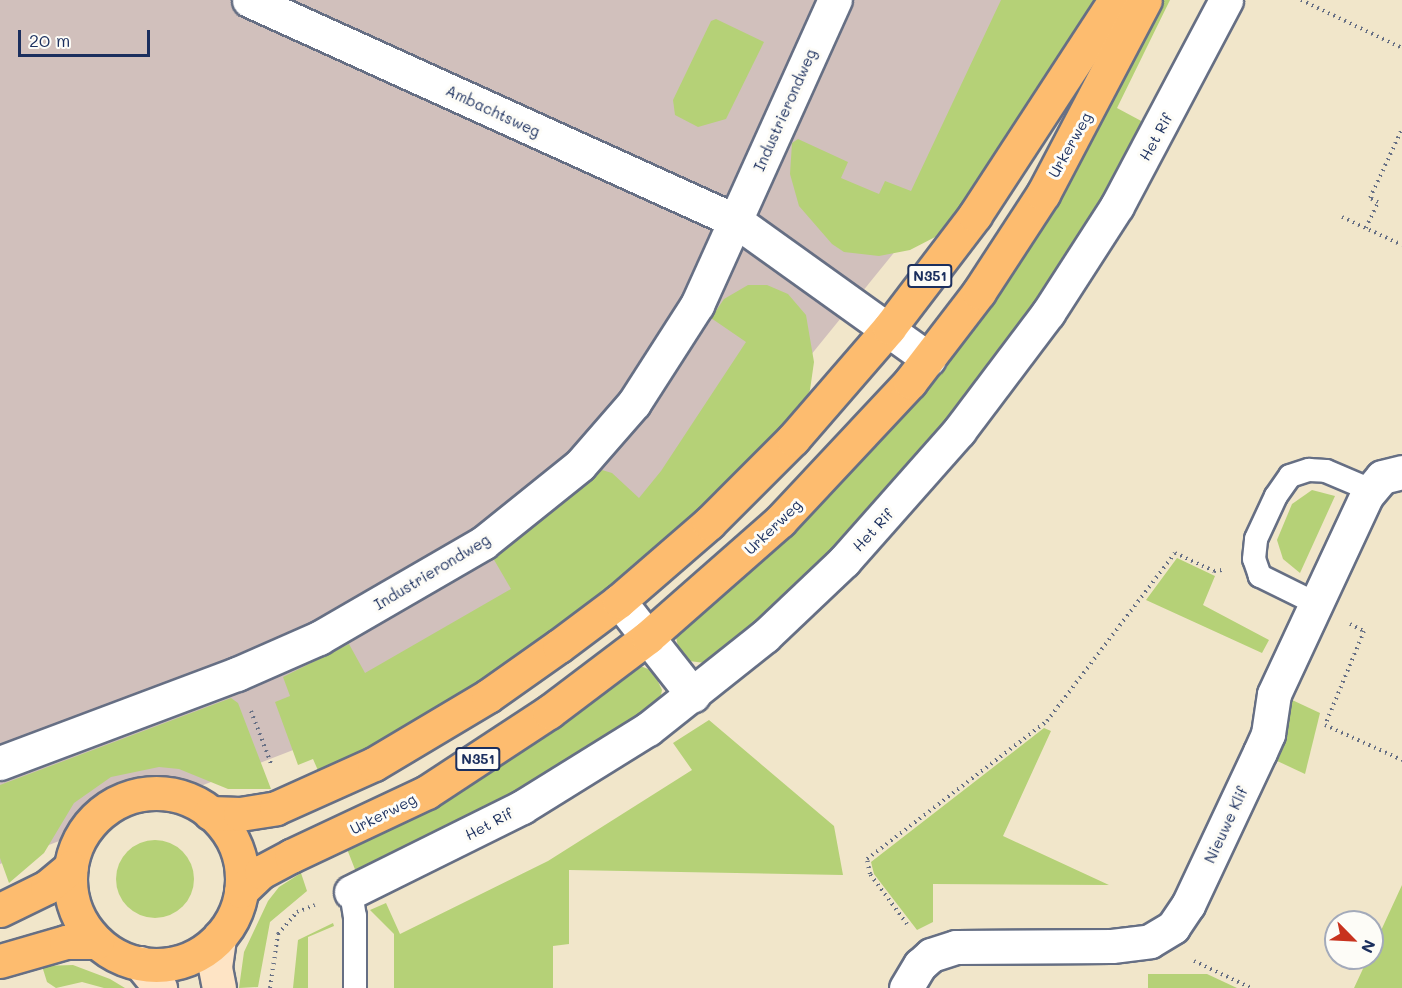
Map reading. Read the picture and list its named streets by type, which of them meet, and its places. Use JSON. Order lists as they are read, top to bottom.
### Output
{
  "streets": {
    "main road": ["Urkerweg", "N351"],
    "street": [
      "Industrierondweg",
      "Ambachtsweg",
      "Het Rif",
      "Nieuwe Klif"
    ]
  },
  "crossings": [
    ["Industrierondweg", "Ambachtsweg"],
    ["Urkerweg", "N351"]
  ],
  "scale_bar": "20 m",
  "north": "bottom right"
}
